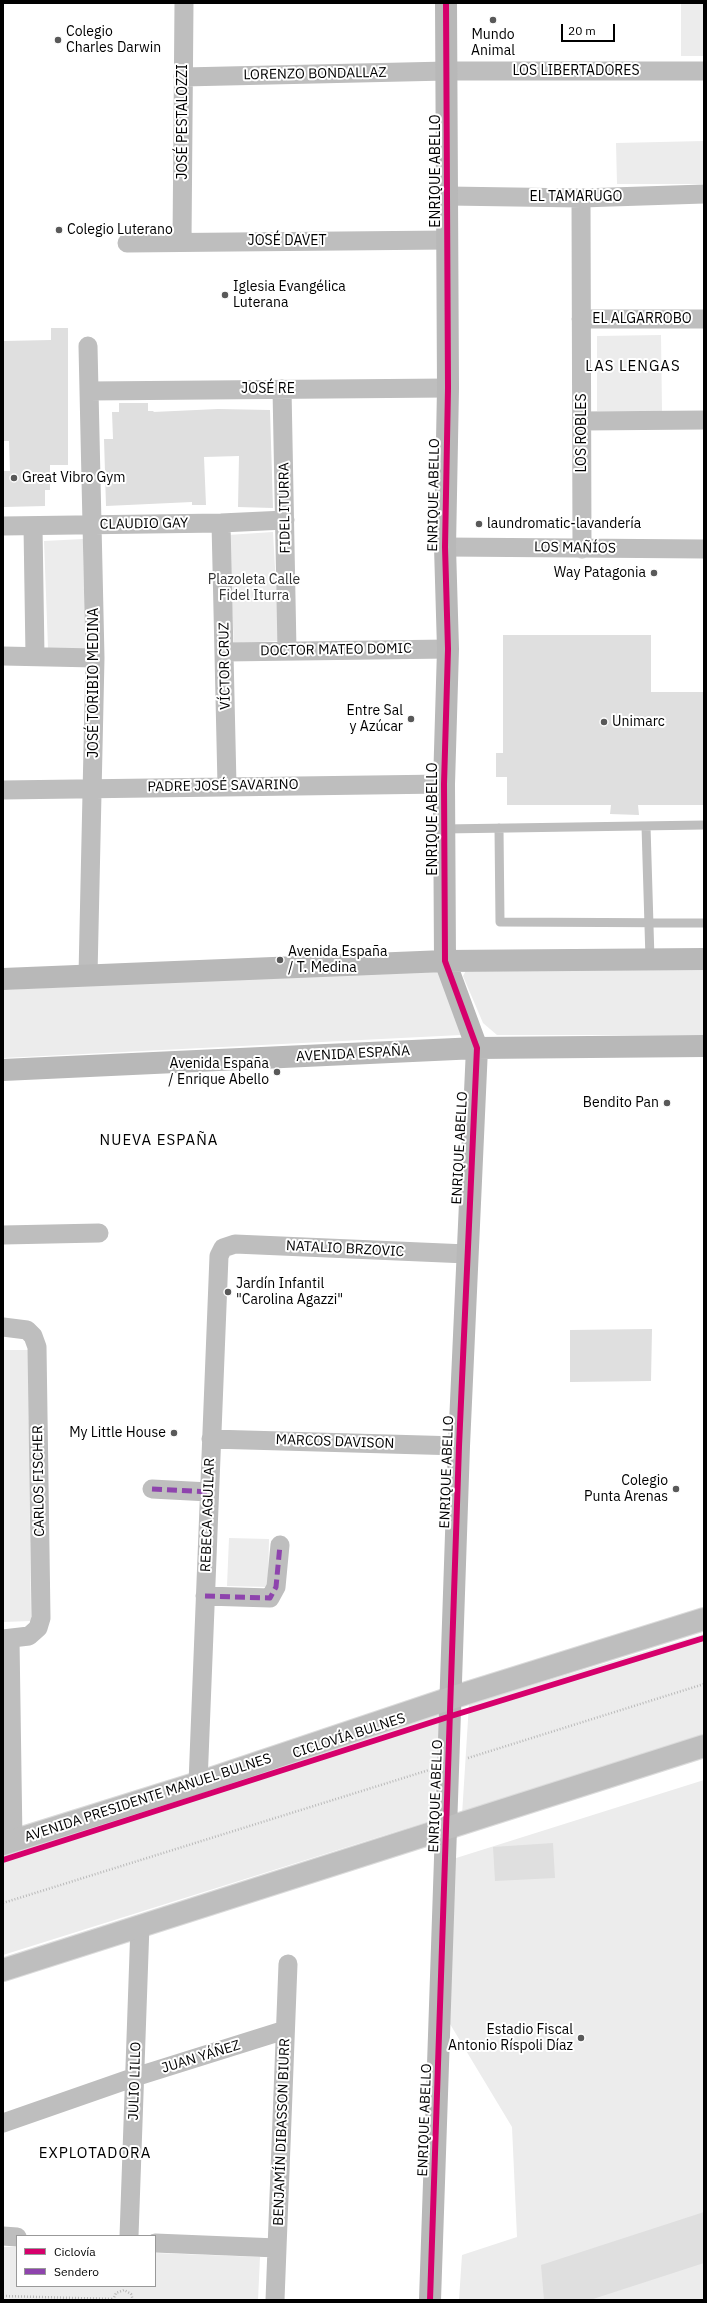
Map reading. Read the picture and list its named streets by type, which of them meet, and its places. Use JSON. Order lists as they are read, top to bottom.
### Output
{
  "streets": {
    "main road": ["AVENIDA PRESIDENTE MANUEL BULNES"],
    "street": [
      "LOS LIBERTADORES",
      "LORENZO BONDALLAZ",
      "JOSÉ PESTALOZZI",
      "ENRIQUE ABELLO",
      "EL TAMARUGO",
      "JOSÉ DAVET",
      "EL ALGARROBO",
      "JOSÉ RE",
      "LOS ROBLES",
      "FIDEL ITURRA",
      "CLAUDIO GAY",
      "LOS MAÑÍOS",
      "DOCTOR MATEO DOMIC",
      "VÍCTOR CRUZ",
      "JOSÉ TORIBIO MEDINA",
      "PADRE JOSÉ SAVARINO",
      "AVENIDA ESPAÑA",
      "NATALIO BRZOVIC",
      "MARCOS DAVISON",
      "CARLOS FISCHER",
      "REBECA AGUILAR",
      "JUAN YÁÑEZ",
      "JULIO LILLO",
      "BENJAMÍN DIBASSON BIURR"
    ],
    "cycle path": ["CICLOVÍA BULNES"]
  },
  "crossings": [
    ["LOS LIBERTADORES", "LORENZO BONDALLAZ"],
    ["LOS LIBERTADORES", "ENRIQUE ABELLO"],
    ["LORENZO BONDALLAZ", "JOSÉ PESTALOZZI"],
    ["LORENZO BONDALLAZ", "ENRIQUE ABELLO"],
    ["JOSÉ PESTALOZZI", "JOSÉ DAVET"],
    ["ENRIQUE ABELLO", "EL TAMARUGO"],
    ["ENRIQUE ABELLO", "JOSÉ DAVET"],
    ["ENRIQUE ABELLO", "JOSÉ RE"],
    ["ENRIQUE ABELLO", "LOS MAÑÍOS"],
    ["ENRIQUE ABELLO", "DOCTOR MATEO DOMIC"],
    ["ENRIQUE ABELLO", "PADRE JOSÉ SAVARINO"],
    ["ENRIQUE ABELLO", "AVENIDA ESPAÑA"],
    ["ENRIQUE ABELLO", "NATALIO BRZOVIC"],
    ["ENRIQUE ABELLO", "MARCOS DAVISON"],
    ["ENRIQUE ABELLO", "AVENIDA PRESIDENTE MANUEL BULNES"],
    ["EL TAMARUGO", "LOS ROBLES"],
    ["EL ALGARROBO", "LOS ROBLES"],
    ["JOSÉ RE", "FIDEL ITURRA"],
    ["JOSÉ RE", "JOSÉ TORIBIO MEDINA"],
    ["LOS ROBLES", "LOS MAÑÍOS"],
    ["FIDEL ITURRA", "CLAUDIO GAY"],
    ["FIDEL ITURRA", "DOCTOR MATEO DOMIC"],
    ["CLAUDIO GAY", "VÍCTOR CRUZ"],
    ["CLAUDIO GAY", "JOSÉ TORIBIO MEDINA"],
    ["DOCTOR MATEO DOMIC", "VÍCTOR CRUZ"],
    ["VÍCTOR CRUZ", "PADRE JOSÉ SAVARINO"],
    ["JOSÉ TORIBIO MEDINA", "PADRE JOSÉ SAVARINO"],
    ["NATALIO BRZOVIC", "REBECA AGUILAR"],
    ["MARCOS DAVISON", "REBECA AGUILAR"],
    ["CARLOS FISCHER", "AVENIDA PRESIDENTE MANUEL BULNES"],
    ["REBECA AGUILAR", "AVENIDA PRESIDENTE MANUEL BULNES"],
    ["JUAN YÁÑEZ", "JULIO LILLO"],
    ["JUAN YÁÑEZ", "BENJAMÍN DIBASSON BIURR"]
  ],
  "districts": ["LAS LENGAS", "NUEVA ESPAÑA", "EXPLOTADORA"],
  "parks": ["Plazoleta Calle Fidel Iturra"],
  "places": [
    "Mundo Animal",
    "Colegio Charles Darwin",
    "Colegio Luterano",
    "Iglesia Evangélica Luterana",
    "Great Vibro Gym",
    "laundromatic-lavandería",
    "Way Patagonia",
    "Entre Sal y Azúcar",
    "Unimarc",
    "Avenida España / T. Medina",
    "Avenida España / Enrique Abello",
    "Bendito Pan",
    "Jardín Infantil \"Carolina Agazzi\"",
    "My Little House",
    "Colegio Punta Arenas",
    "Estadio Fiscal Antonio Ríspoli Díaz"
  ],
  "legend": ["Ciclovía", "Sendero"],
  "scale_bar": "20 m"
}
